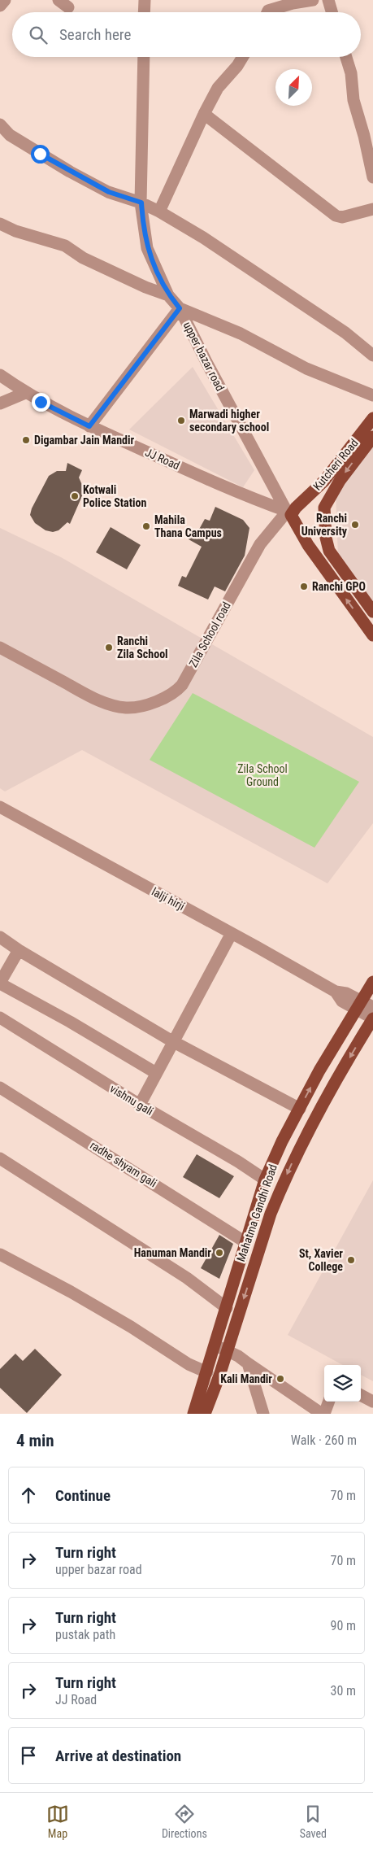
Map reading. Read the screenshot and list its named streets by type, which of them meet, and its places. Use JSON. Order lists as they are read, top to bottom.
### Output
{
  "streets": {
    "main road": ["Kutcheri Road", "Mahatma Gandhi Road"],
    "street": [
      "upper bazar road",
      "JJ Road",
      "Zila School road",
      "lalji hirji",
      "vishnu gali",
      "radhe shyam gali"
    ]
  },
  "crossings": [
    ["upper bazar road", "JJ Road"],
    ["upper bazar road", "Kutcheri Road"],
    ["upper bazar road", "Zila School road"],
    ["JJ Road", "Kutcheri Road"],
    ["JJ Road", "Zila School road"],
    ["Kutcheri Road", "Zila School road"],
    ["lalji hirji", "Mahatma Gandhi Road"],
    ["vishnu gali", "Mahatma Gandhi Road"],
    ["radhe shyam gali", "Mahatma Gandhi Road"]
  ],
  "parks": ["Zila School Ground"],
  "places": [
    "Marwadi higher secondary school",
    "Digambar Jain Mandir",
    "Kotwali Police Station",
    "Ranchi University",
    "Mahila Thana Campus",
    "Ranchi GPO",
    "Ranchi Zila School",
    "Hanuman Mandir",
    "St, Xavier College",
    "Kali Mandir"
  ],
  "north": "top right",
  "page": {
    "search": "Search here",
    "heading": ["4 min", "Walk · 260 m"],
    "list": [
      ["Continue", "70 m"],
      ["Turn right", "upper bazar road", "70 m"],
      ["Turn right", "pustak path", "90 m"],
      ["Turn right", "JJ Road", "30 m"],
      "Arrive at destination"
    ],
    "nav": ["Map", "Directions", "Saved"]
  }
}
